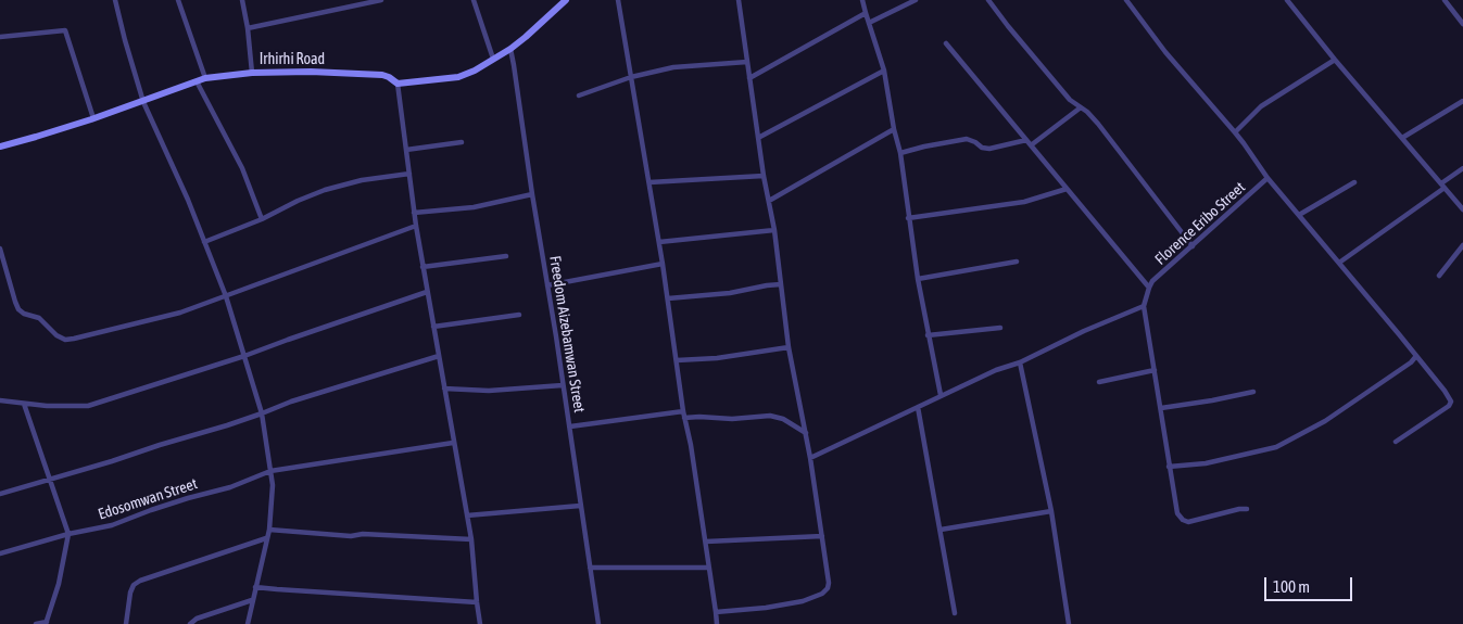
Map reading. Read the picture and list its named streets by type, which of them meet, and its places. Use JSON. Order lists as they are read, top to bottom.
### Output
{
  "streets": {
    "street": [
      "Irhirhi Road",
      "Florence Eribo Street",
      "Freedom Aizebamwan Street",
      "Edosomwan Street"
    ]
  },
  "crossings": [
    ["Irhirhi Road", "Freedom Aizebamwan Street"]
  ],
  "scale_bar": "100 m"
}
